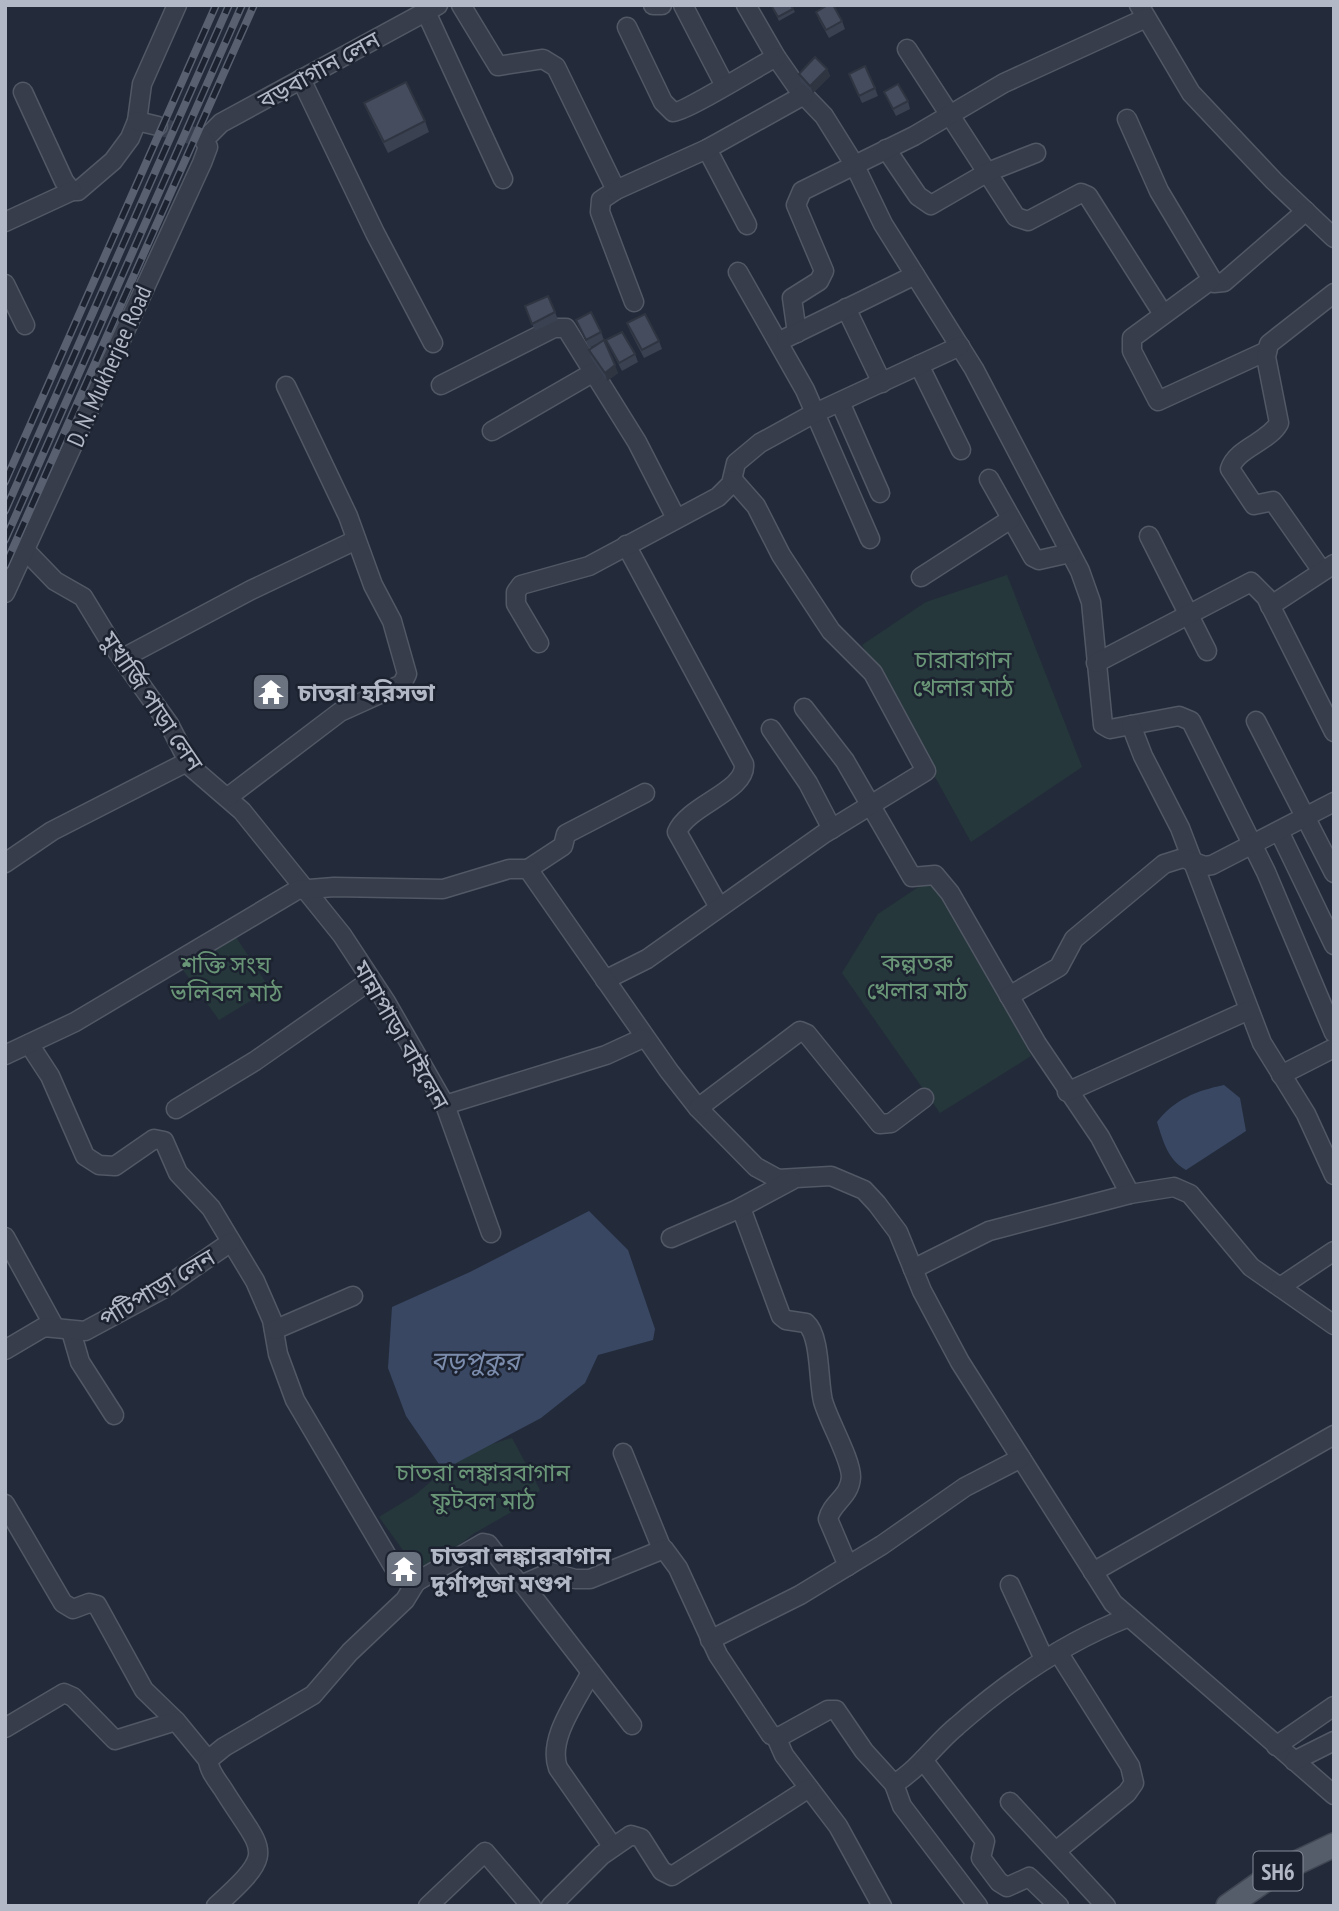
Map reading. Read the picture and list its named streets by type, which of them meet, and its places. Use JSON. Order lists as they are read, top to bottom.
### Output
{
  "streets": {
    "main road": ["SH6"],
    "street": [
      "বড়বাগান লেন",
      "D. N. Mukherjee Road",
      "মুখার্জি পাড়া লেন",
      "মান্নাপাড়া বাইলেন",
      "পটিপাড়া লেন"
    ]
  },
  "crossings": [
    ["বড়বাগান লেন", "D. N. Mukherjee Road"],
    ["D. N. Mukherjee Road", "মুখার্জি পাড়া লেন"],
    ["মুখার্জি পাড়া লেন", "মান্নাপাড়া বাইলেন"]
  ],
  "water": ["বড়পুকুর"],
  "parks": [
    "চারাবাগান খেলার মাঠ",
    "কল্পতরু খেলার মাঠ",
    "শক্তি সংঘ ভলিবল মাঠ",
    "চাতরা লঙ্কারবাগান ফুটবল মাঠ"
  ],
  "places": {
    "temple": ["চাতরা হরিসভা", "চাতরা লঙ্কারবাগান দুর্গাপূজা মণ্ডপ"]
  }
}
